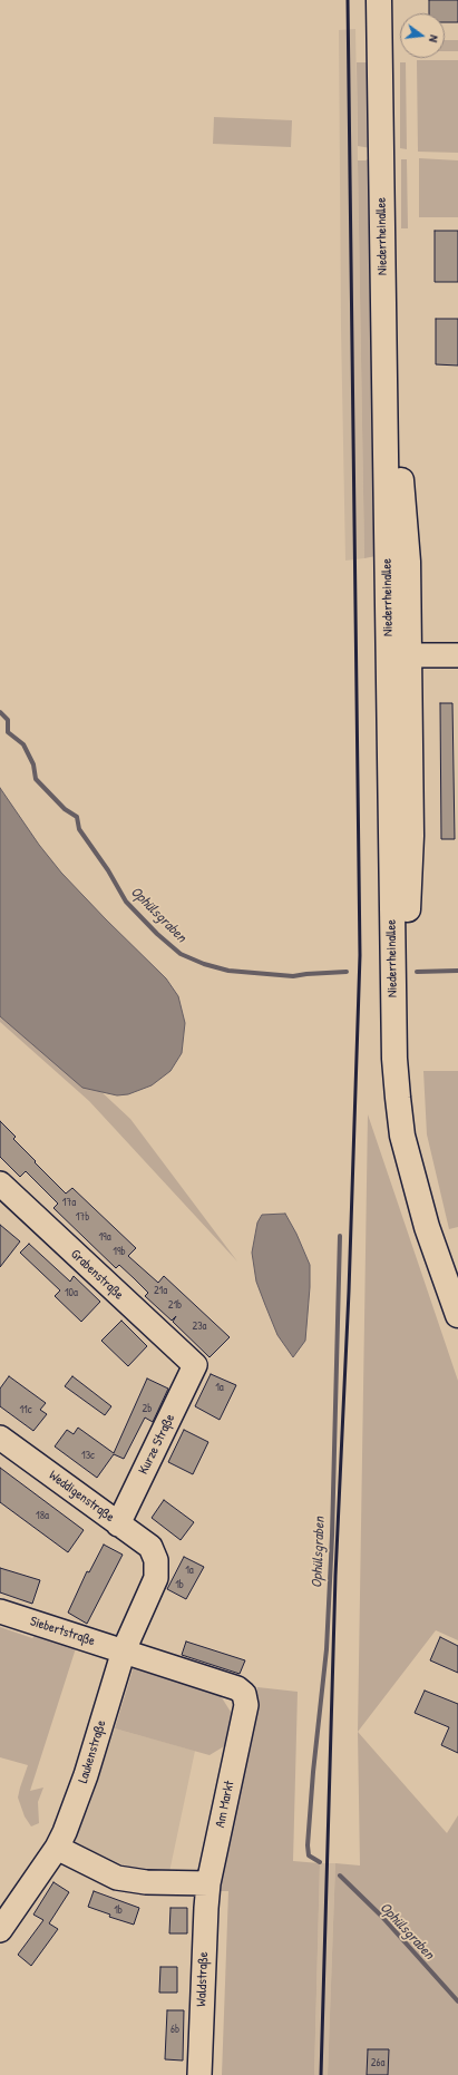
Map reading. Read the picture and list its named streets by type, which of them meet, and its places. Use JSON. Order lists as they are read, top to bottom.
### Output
{
  "streets": {
    "main road": ["Niederrheinallee"],
    "street": [
      "Grabenstraße",
      "Kurze Straße",
      "Weddigenstraße",
      "Siebertstraße",
      "Laukenstraße",
      "Am Markt",
      "Waldstraße"
    ]
  },
  "crossings": [
    ["Grabenstraße", "Kurze Straße"],
    ["Kurze Straße", "Weddigenstraße"],
    ["Weddigenstraße", "Laukenstraße"],
    ["Siebertstraße", "Laukenstraße"],
    ["Siebertstraße", "Am Markt"],
    ["Laukenstraße", "Am Markt"],
    ["Am Markt", "Waldstraße"]
  ],
  "water": ["Ophülsgraben"],
  "house_numbers": [
    "17a",
    "17b",
    "19a",
    "19b",
    "21a",
    "10a",
    "21b",
    "23a",
    "1a",
    "2b",
    "11c",
    "13c",
    "18a",
    "1a",
    "1b",
    "1b",
    "6b",
    "26a"
  ],
  "north": "right"
}
